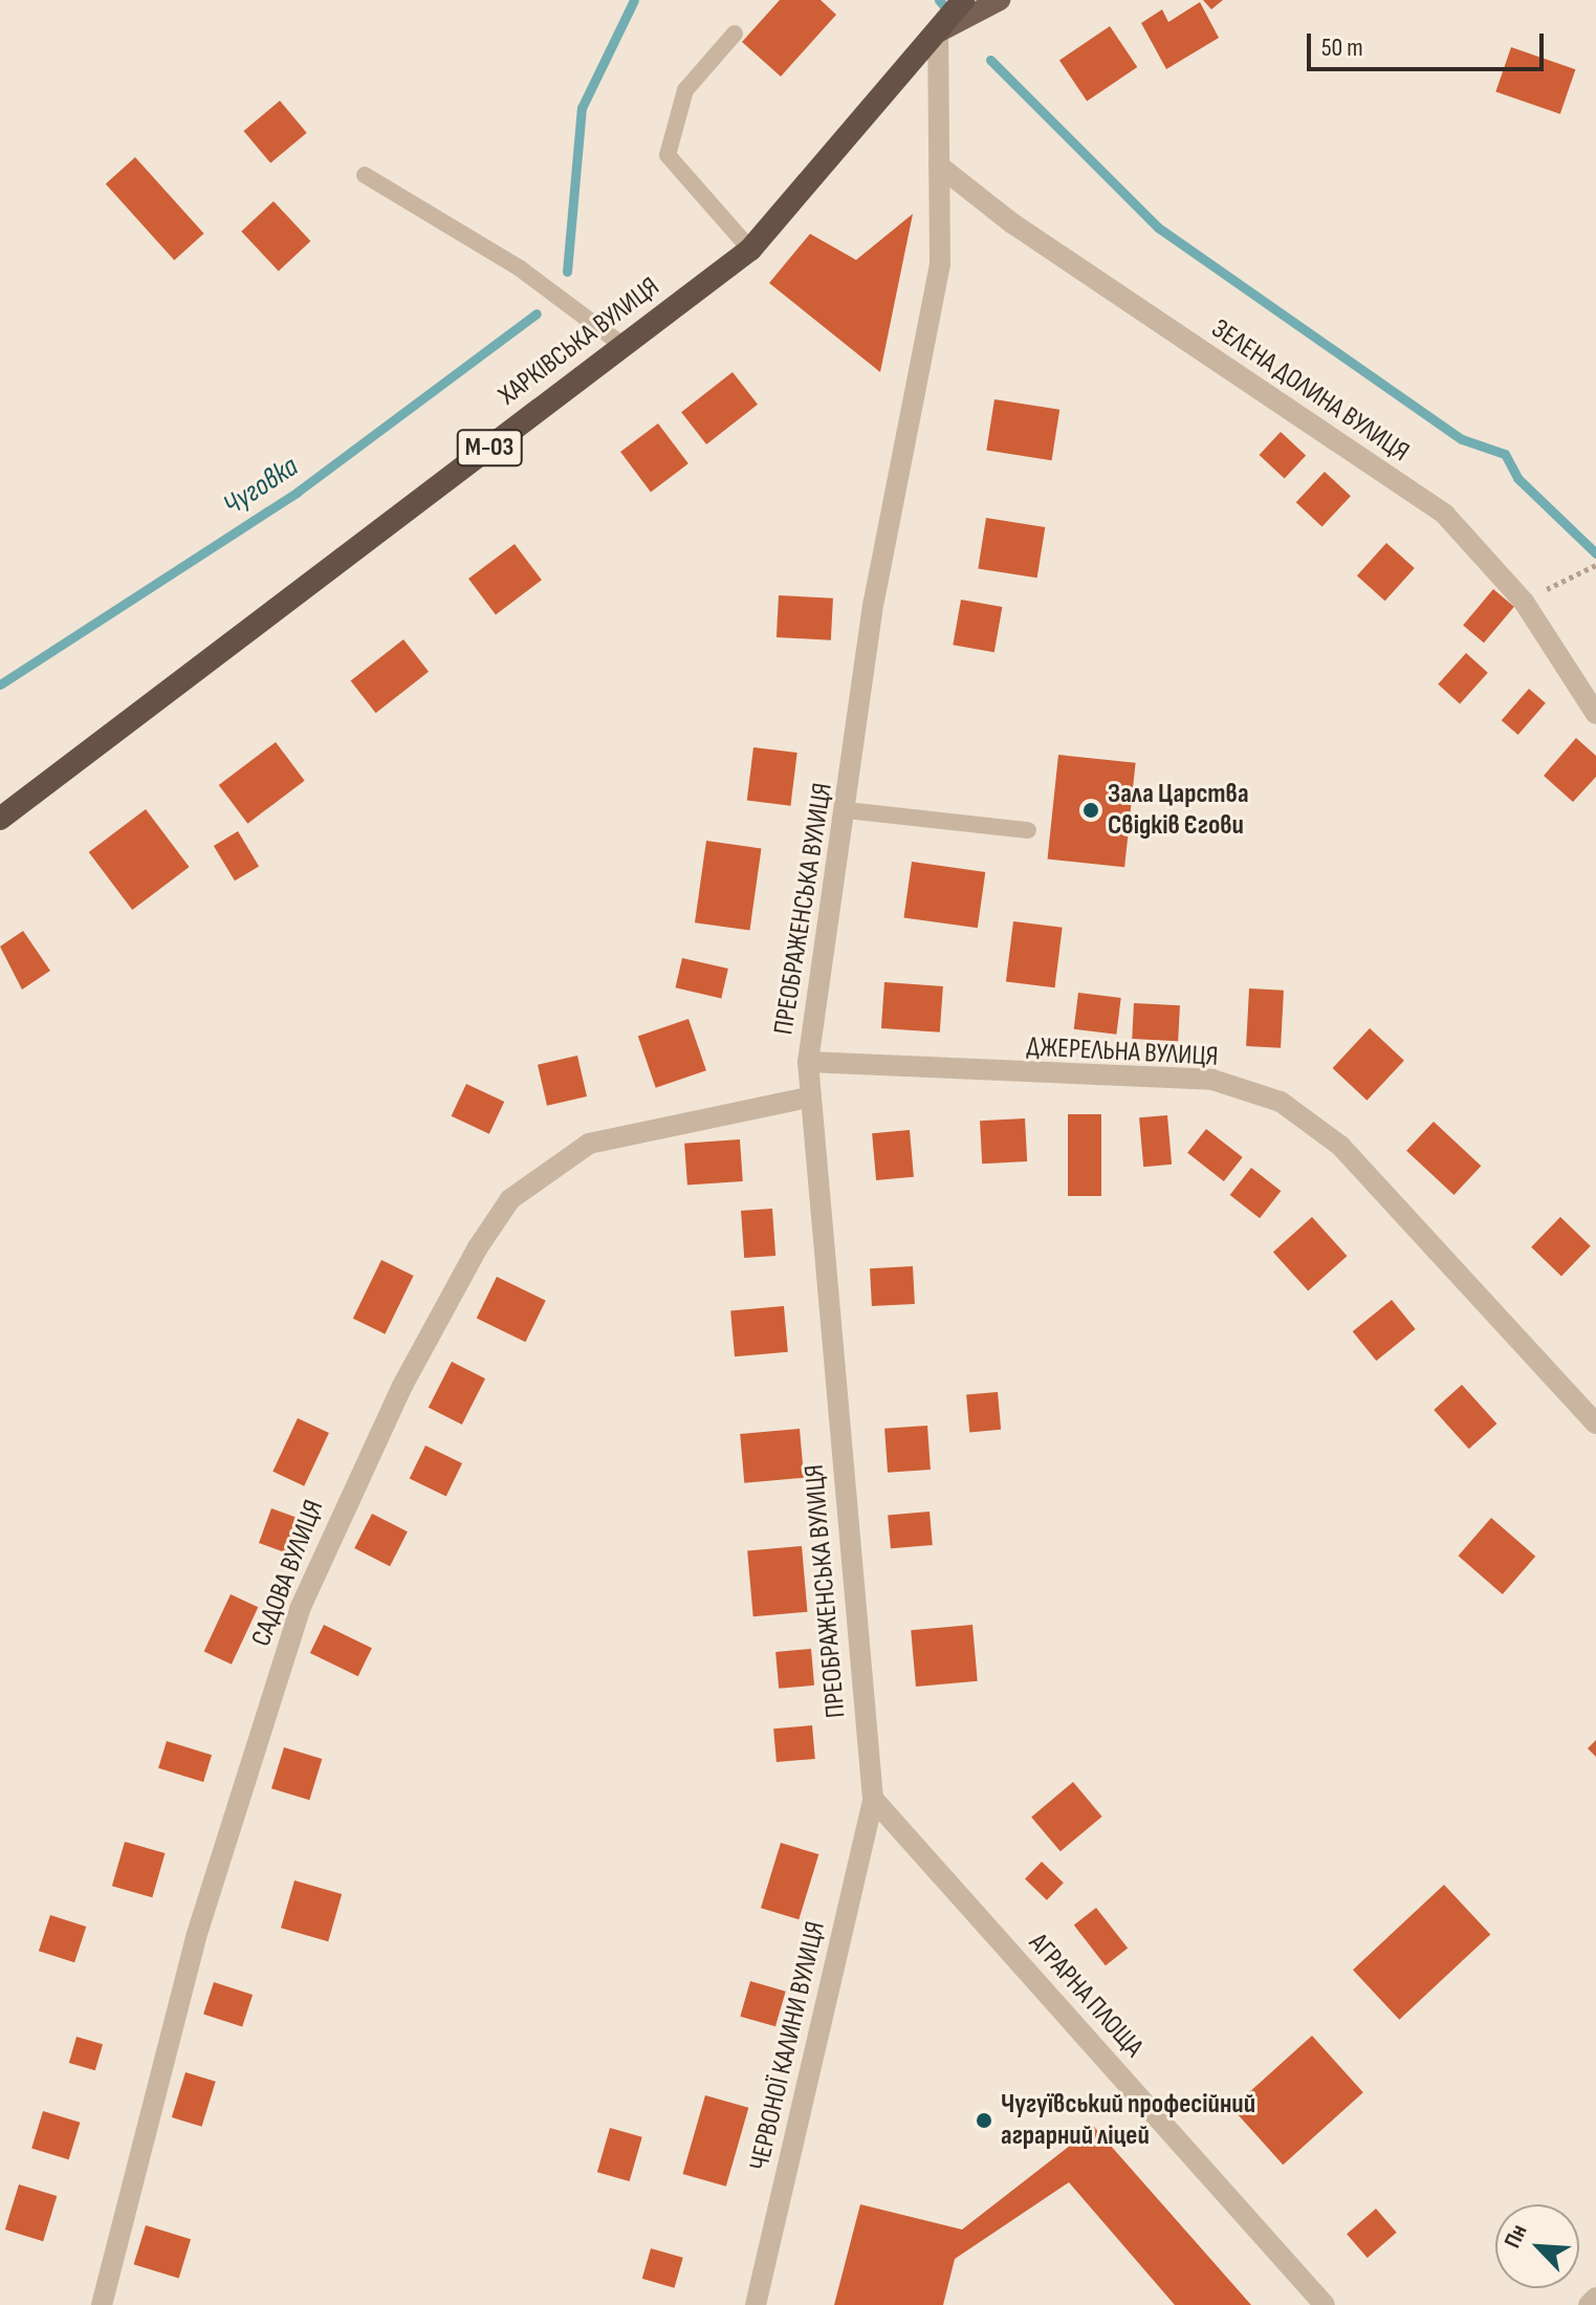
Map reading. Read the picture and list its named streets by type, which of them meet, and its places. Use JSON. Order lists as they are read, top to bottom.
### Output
{
  "streets": {
    "highway": ["ХАРКІВСЬКА ВУЛИЦЯ", "М-03"],
    "street": [
      "ЗЕЛЕНА ДОЛИНА ВУЛИЦЯ",
      "ПРЕОБРАЖЕНСЬКА ВУЛИЦЯ",
      "ДЖЕРЕЛЬНА ВУЛИЦЯ",
      "САДОВА ВУЛИЦЯ",
      "АГРАРНА ПЛОЩА",
      "ЧЕРВОНОЇ КАЛИНИ ВУЛИЦЯ"
    ]
  },
  "crossings": [
    ["ХАРКІВСЬКА ВУЛИЦЯ", "М-03"],
    ["ХАРКІВСЬКА ВУЛИЦЯ", "ПРЕОБРАЖЕНСЬКА ВУЛИЦЯ"],
    ["ЗЕЛЕНА ДОЛИНА ВУЛИЦЯ", "ПРЕОБРАЖЕНСЬКА ВУЛИЦЯ"],
    ["М-03", "ПРЕОБРАЖЕНСЬКА ВУЛИЦЯ"],
    ["ПРЕОБРАЖЕНСЬКА ВУЛИЦЯ", "ДЖЕРЕЛЬНА ВУЛИЦЯ"],
    ["ПРЕОБРАЖЕНСЬКА ВУЛИЦЯ", "САДОВА ВУЛИЦЯ"],
    ["ПРЕОБРАЖЕНСЬКА ВУЛИЦЯ", "АГРАРНА ПЛОЩА"],
    ["ПРЕОБРАЖЕНСЬКА ВУЛИЦЯ", "ЧЕРВОНОЇ КАЛИНИ ВУЛИЦЯ"],
    ["АГРАРНА ПЛОЩА", "ЧЕРВОНОЇ КАЛИНИ ВУЛИЦЯ"]
  ],
  "water": ["Чуговка"],
  "places": ["Зала Царства Свідків Єгови", "Чугуївський професійний аграрний ліцей"],
  "scale_bar": "50 m",
  "north": "top left"
}
